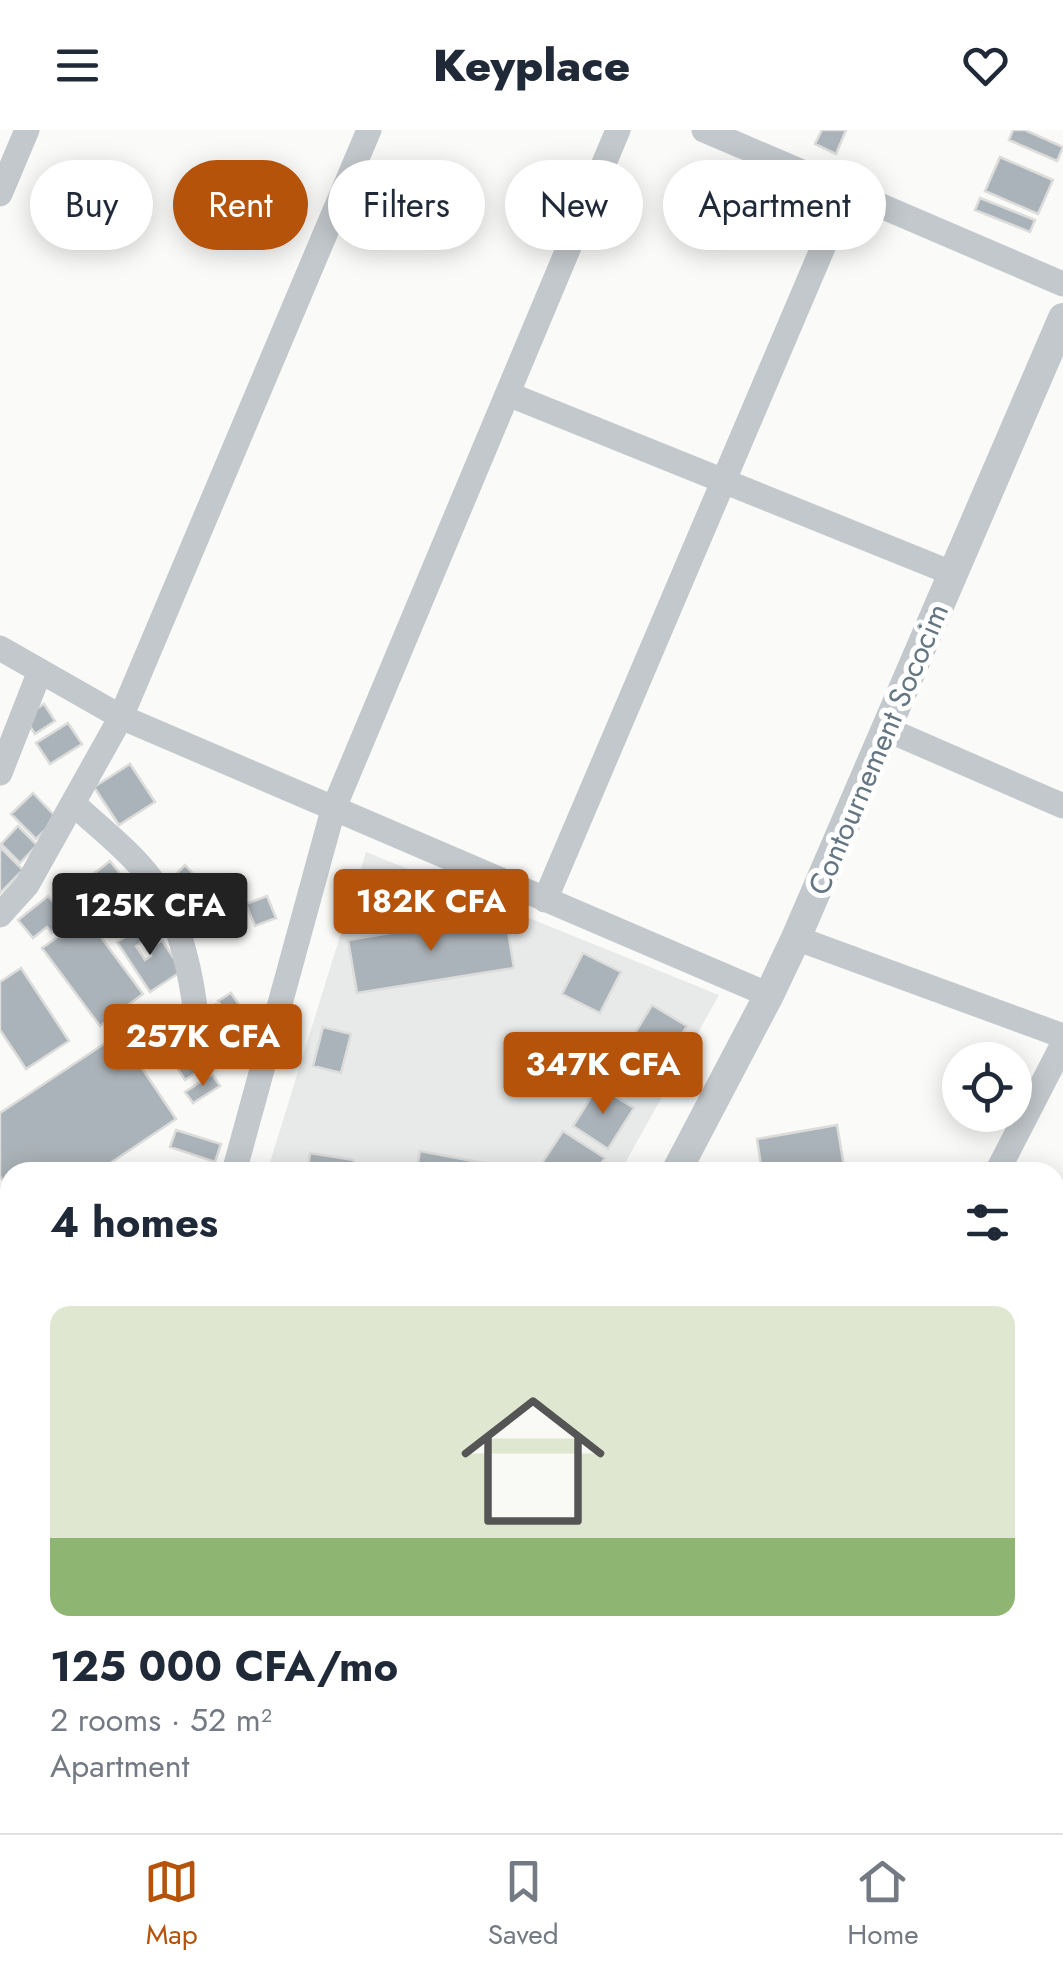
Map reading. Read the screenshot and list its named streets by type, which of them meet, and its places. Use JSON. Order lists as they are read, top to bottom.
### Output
{
  "streets": {
    "street": ["Contournement Sococim"]
  },
  "page": {
    "header": "Keyplace",
    "chip": [
      "Buy",
      "Rent",
      "Filters",
      "New",
      "Apartment"
    ],
    "price": [
      "182K CFA",
      "125K CFA",
      "257K CFA",
      "347K CFA"
    ],
    "heading": "4 homes",
    "list": [
      {
        "name": "125 000 CFA/mo",
        "note": "2 rooms · 52 m² · Apartment"
      }
    ],
    "tabs": ["Map", "Saved", "Home"]
  }
}
